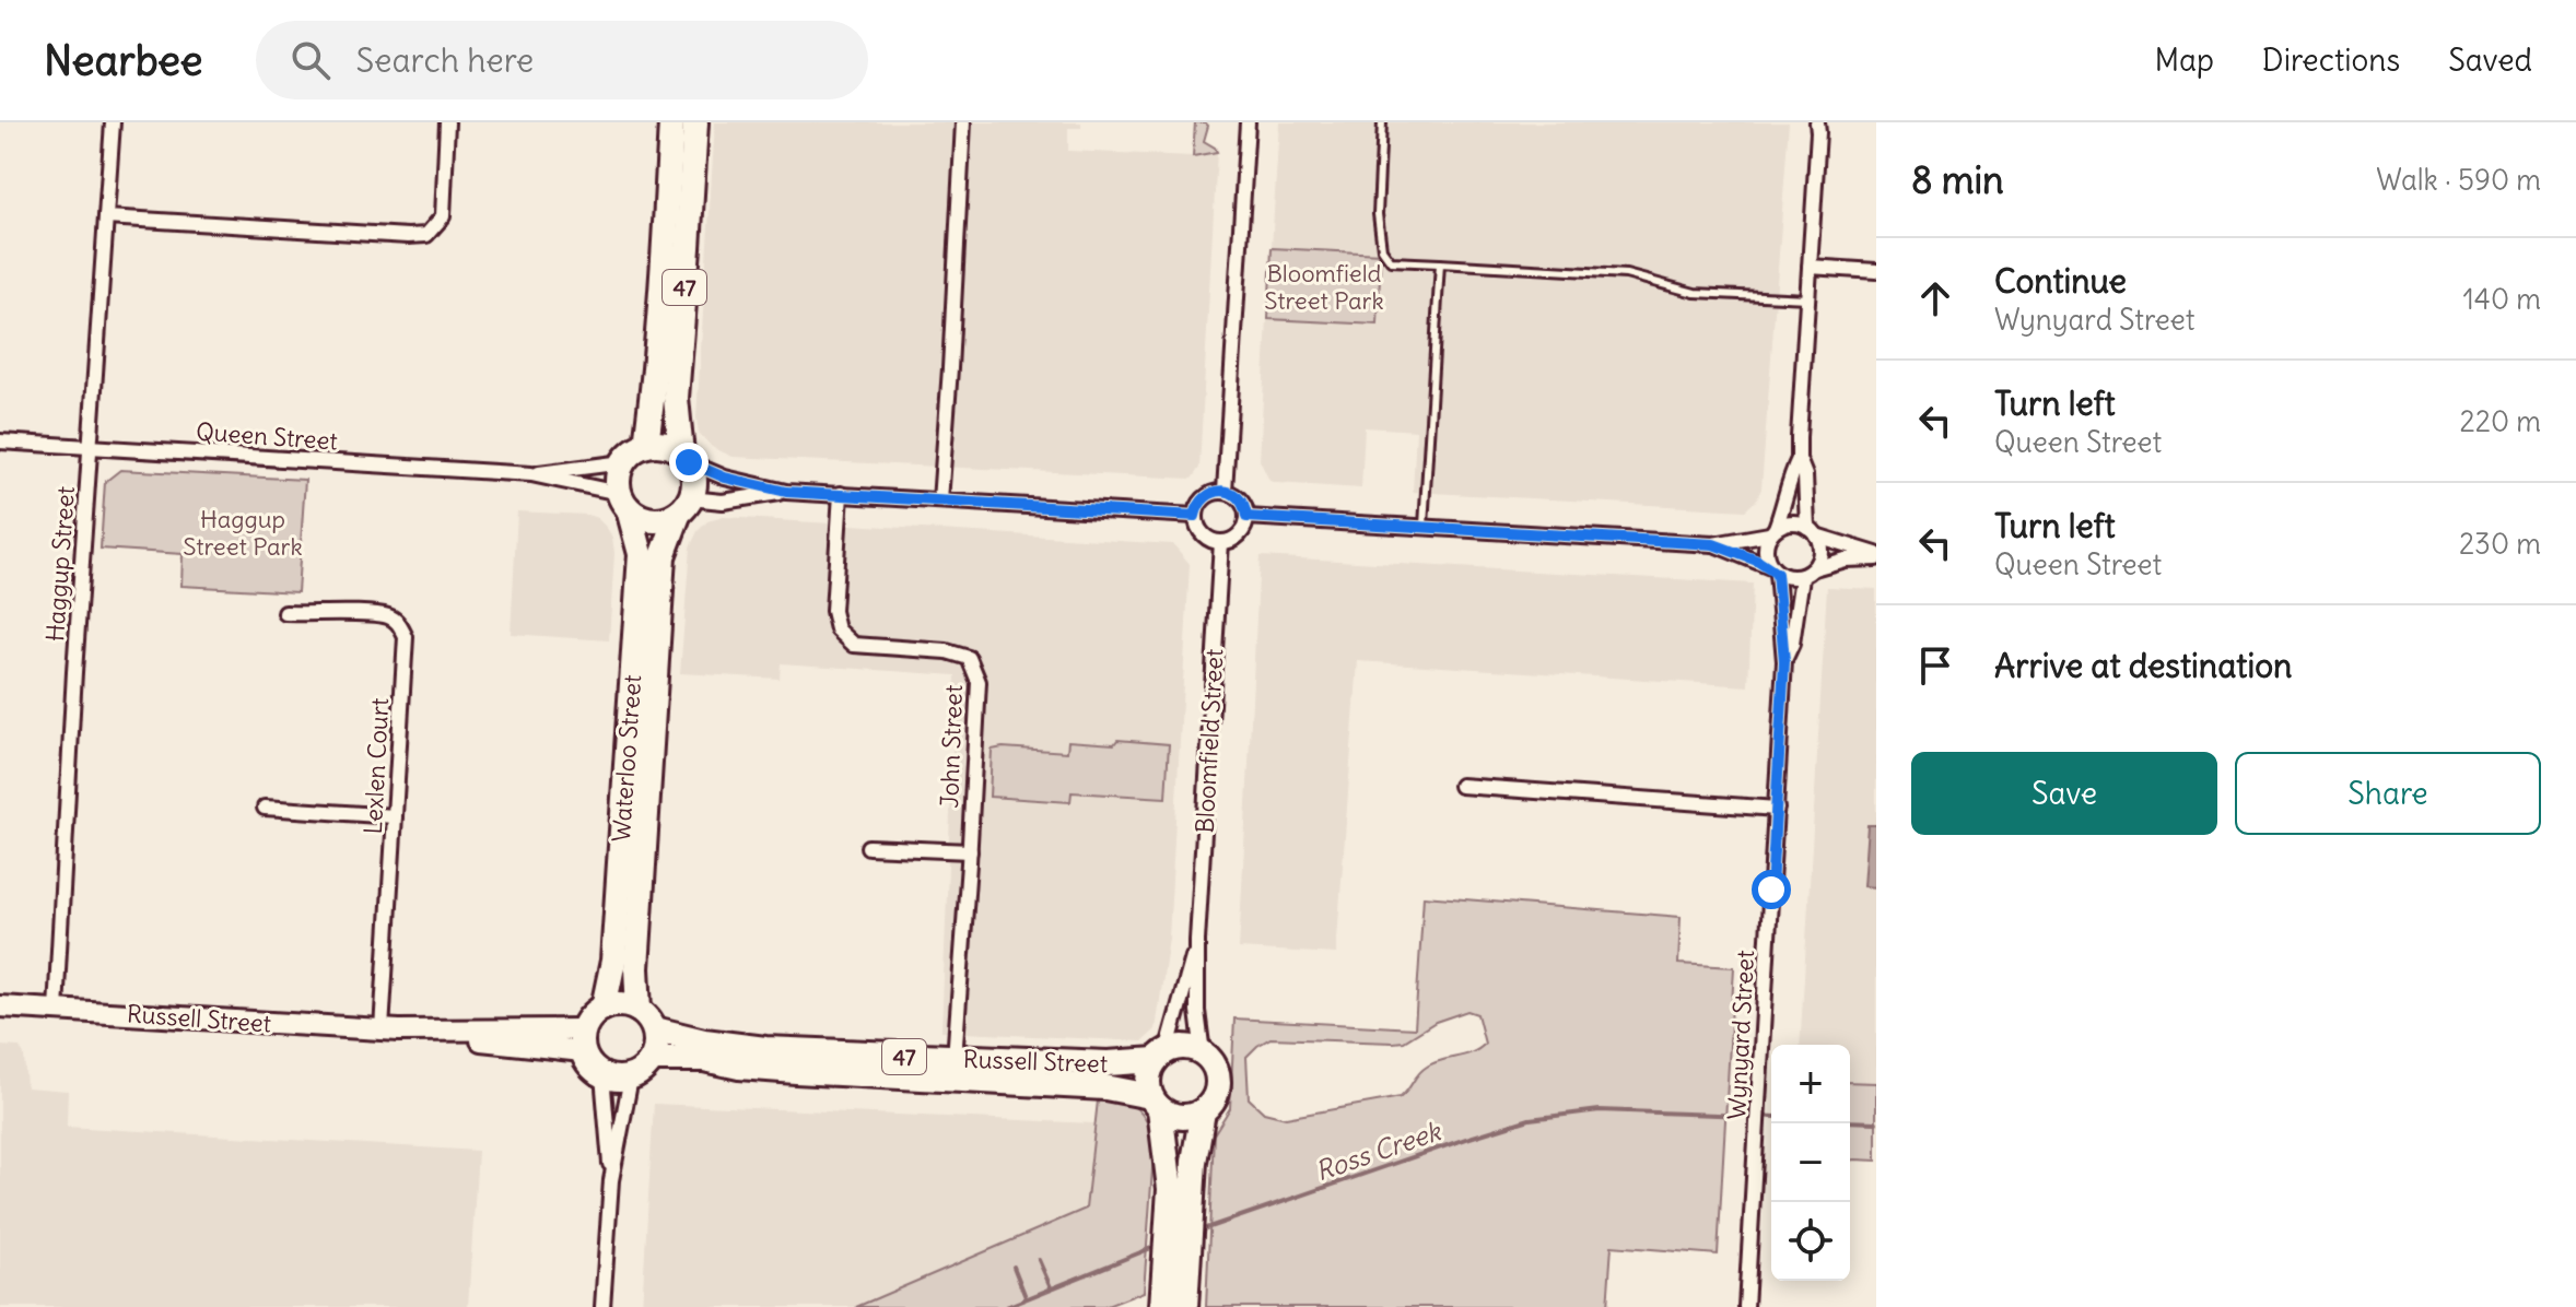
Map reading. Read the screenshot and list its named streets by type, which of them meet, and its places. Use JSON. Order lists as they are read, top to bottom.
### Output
{
  "streets": {
    "highway": ["47", "Waterloo Street", "Russell Street"],
    "street": [
      "Queen Street",
      "Haggup Street",
      "Bloomfield Street",
      "John Street",
      "Lexlen Court",
      "Wynyard Street"
    ]
  },
  "crossings": [
    ["47", "Queen Street"],
    ["47", "Bloomfield Street"],
    ["47", "Waterloo Street"],
    ["47", "Russell Street"],
    ["Queen Street", "Haggup Street"],
    ["Queen Street", "Waterloo Street"],
    ["Haggup Street", "Russell Street"],
    ["Bloomfield Street", "Russell Street"],
    ["John Street", "Russell Street"],
    ["Waterloo Street", "Russell Street"],
    ["Lexlen Court", "Russell Street"]
  ],
  "water": ["Ross Creek"],
  "parks": ["Bloomfield Street Park", "Haggup Street Park"],
  "page": {
    "header": "Nearbee",
    "search": "Search here",
    "nav": ["Map", "Directions", "Saved"],
    "heading": ["8 min", "Walk · 590 m"],
    "list": [
      ["Continue", "Wynyard Street", "140 m"],
      ["Turn left", "Queen Street", "220 m"],
      ["Turn left", "Queen Street", "230 m"],
      "Arrive at destination"
    ],
    "buttons": ["Save", "Share"],
    "map_buttons": ["+", "−"]
  }
}
